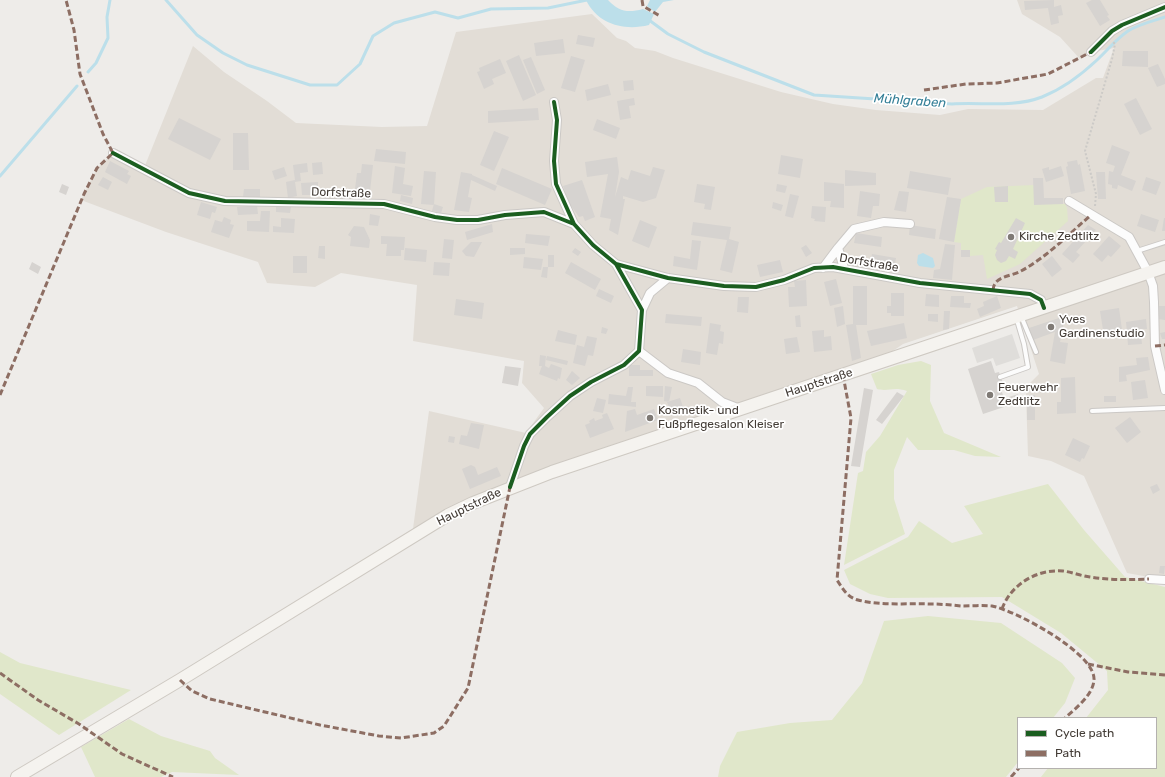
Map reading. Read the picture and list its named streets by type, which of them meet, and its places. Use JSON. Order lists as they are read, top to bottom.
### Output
{
  "streets": {
    "main road": ["Hauptstraße"],
    "street": ["Dorfstraße"]
  },
  "crossings": [
    ["Dorfstraße", "Hauptstraße"]
  ],
  "water": ["Mühlgraben"],
  "places": [
    "Kirche Zedtlitz",
    "Yves Gardinenstudio",
    "Feuerwehr Zedtlitz",
    "Kosmetik- und Fußpflegesalon Kleiser"
  ],
  "legend": ["Cycle path", "Path"]
}
